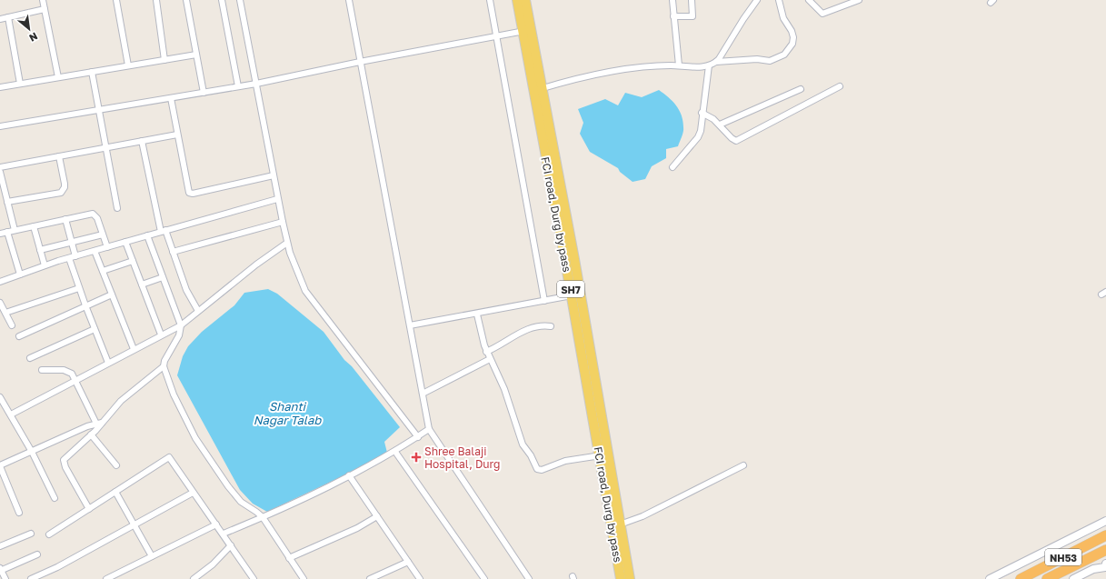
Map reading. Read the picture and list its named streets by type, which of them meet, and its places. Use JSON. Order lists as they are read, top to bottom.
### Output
{
  "streets": {
    "highway": ["NH53"],
    "main road": ["FCI road, Durg by pass", "SH7"]
  },
  "water": ["Shanti Nagar Talab"],
  "places": {
    "health": ["Shree Balaji Hospital, Durg"]
  },
  "north": "bottom right"
}
